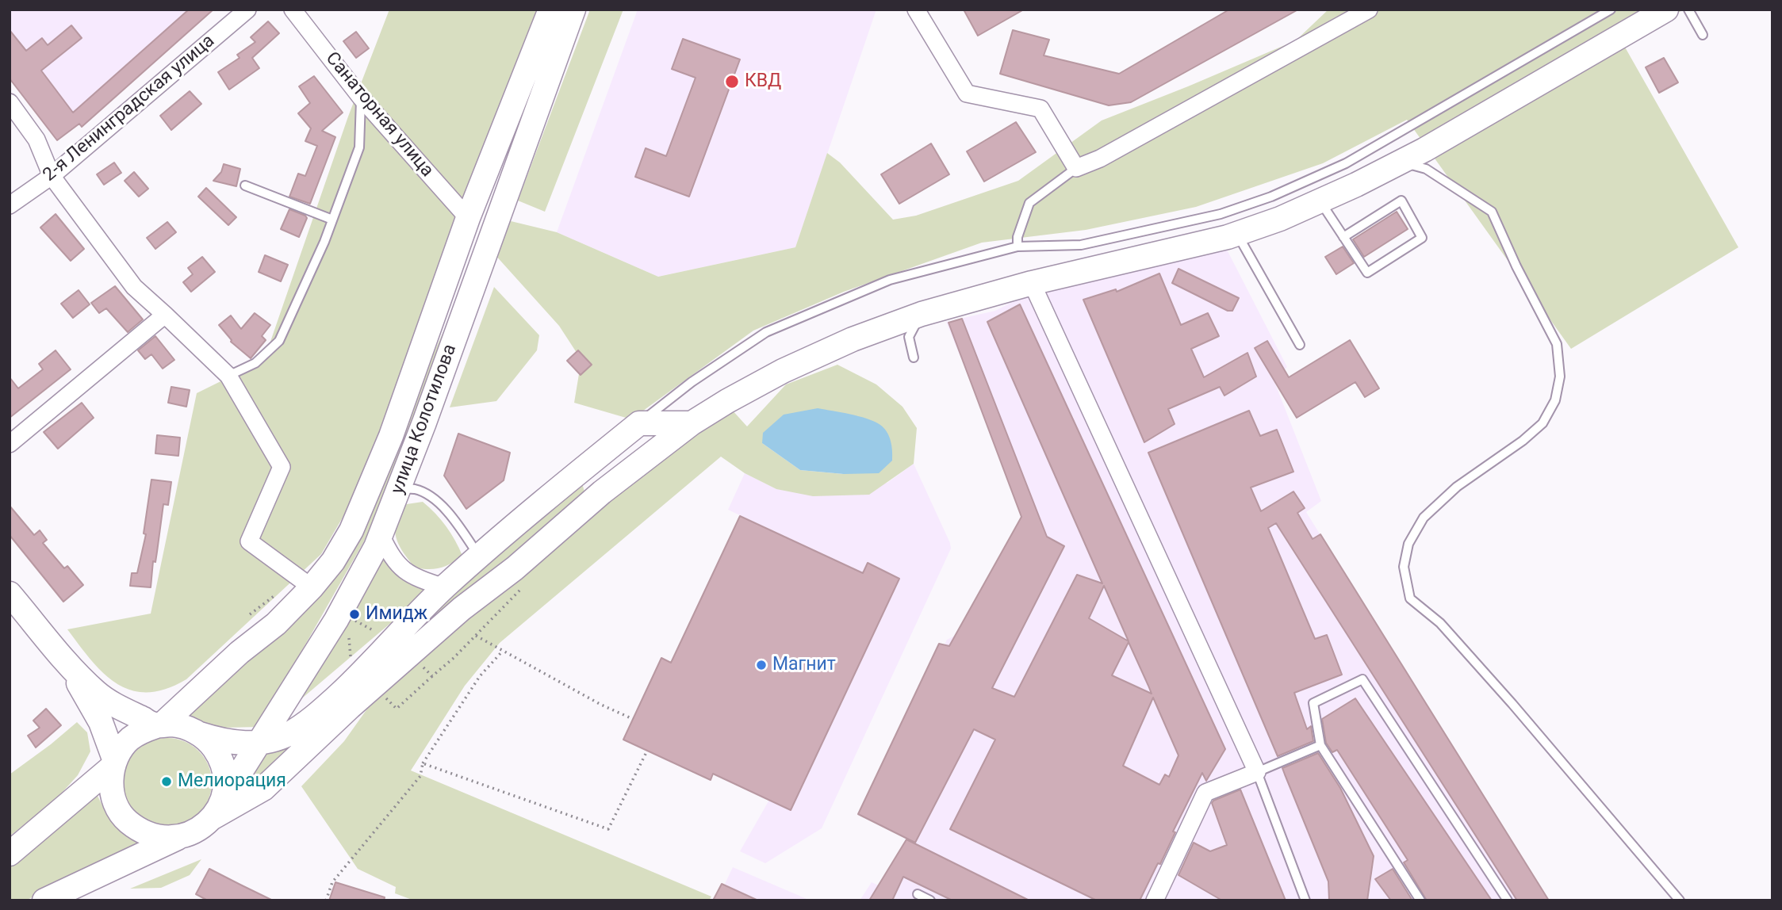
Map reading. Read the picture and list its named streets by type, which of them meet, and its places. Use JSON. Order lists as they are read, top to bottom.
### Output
{
  "streets": {
    "main road": ["улица Колотилова"],
    "street": ["2-я Ленинградская улица", "Санаторная улица"]
  },
  "crossings": [
    ["Санаторная улица", "улица Колотилова"]
  ],
  "places": [
    "КВД",
    "Имидж",
    "Магнит",
    "Мелиорация"
  ]
}
